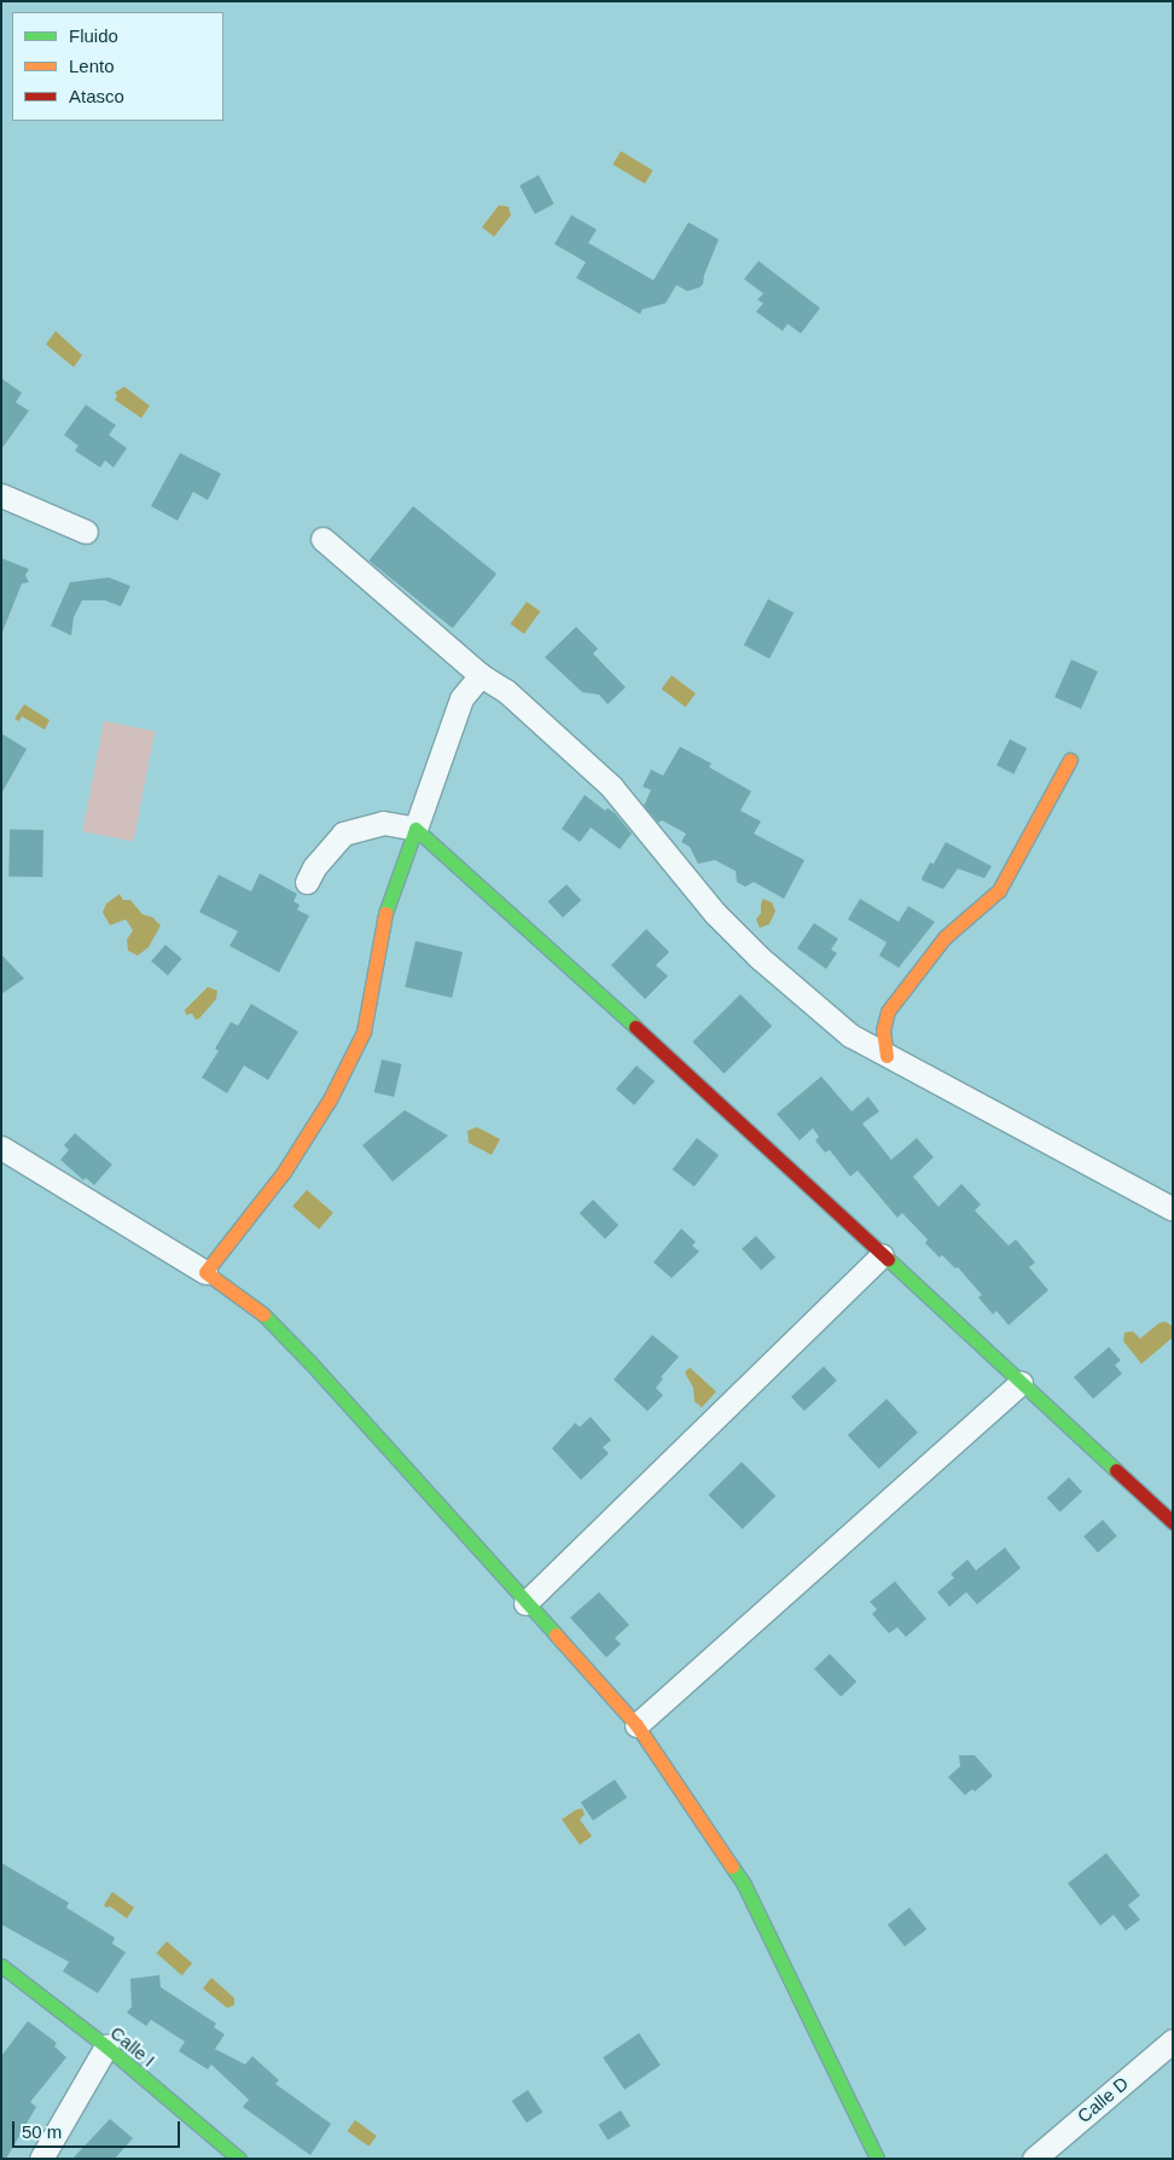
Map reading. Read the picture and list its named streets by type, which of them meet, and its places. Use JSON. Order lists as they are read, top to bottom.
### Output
{
  "streets": {
    "street": ["Calle I", "Calle D"]
  },
  "legend": ["Fluido", "Lento", "Atasco"],
  "scale_bar": "50 m"
}
